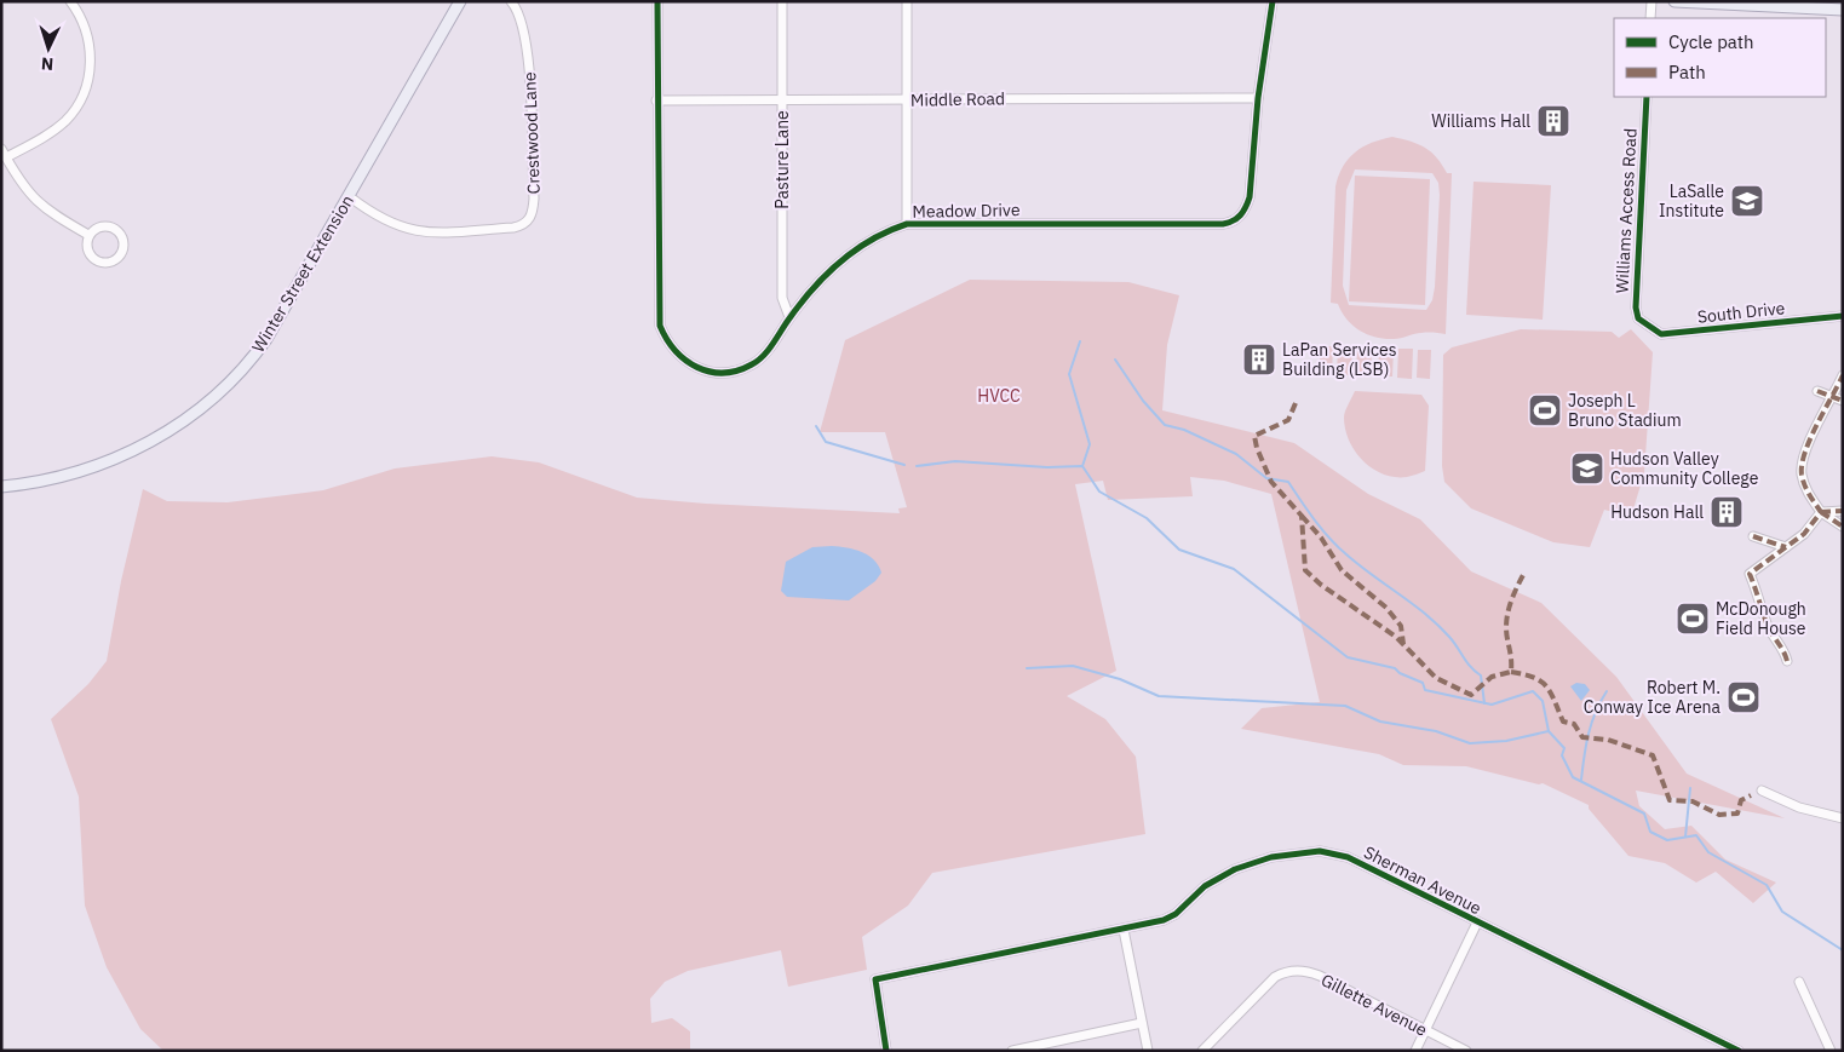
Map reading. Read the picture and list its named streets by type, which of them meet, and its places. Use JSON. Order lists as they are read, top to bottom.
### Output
{
  "streets": {
    "main road": ["Winter Street Extension"],
    "street": [
      "Middle Road",
      "Crestwood Lane",
      "Pasture Lane",
      "Meadow Drive",
      "Williams Access Road",
      "South Drive",
      "Sherman Avenue",
      "Gillette Avenue"
    ]
  },
  "crossings": [
    ["Middle Road", "Pasture Lane"],
    ["Middle Road", "Meadow Drive"],
    ["Crestwood Lane", "Winter Street Extension"],
    ["Pasture Lane", "Meadow Drive"],
    ["Williams Access Road", "South Drive"]
  ],
  "parks": ["HVCC"],
  "places": {
    "building": ["Williams Hall", "LaPan Services Building (LSB)", "Hudson Hall"],
    "school or university": ["LaSalle Institute", "Hudson Valley Community College"],
    "sports": ["Joseph L Bruno Stadium", "McDonough Field House", "Robert M. Conway Ice Arena"]
  },
  "legend": ["Cycle path", "Path"],
  "north": "bottom"
}
